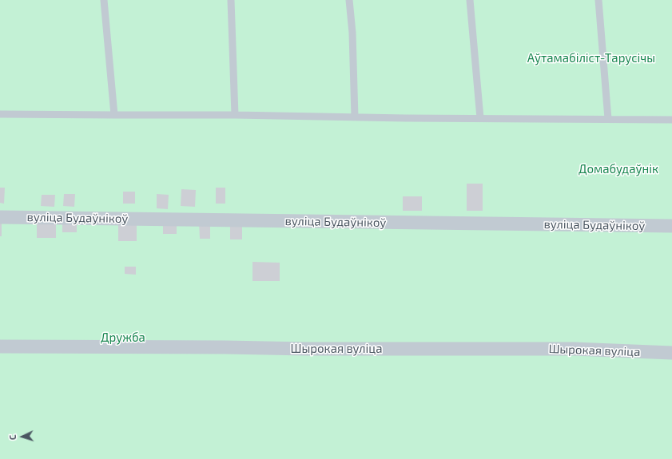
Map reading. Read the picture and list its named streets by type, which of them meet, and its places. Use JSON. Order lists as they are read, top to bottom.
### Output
{
  "streets": {
    "street": ["вуліца Будаўнікоў", "Шырокая вуліца"]
  },
  "parks": ["Аўтамабіліст-Тарусічы", "Домабудаўнік", "Дружба"],
  "north": "left"
}
